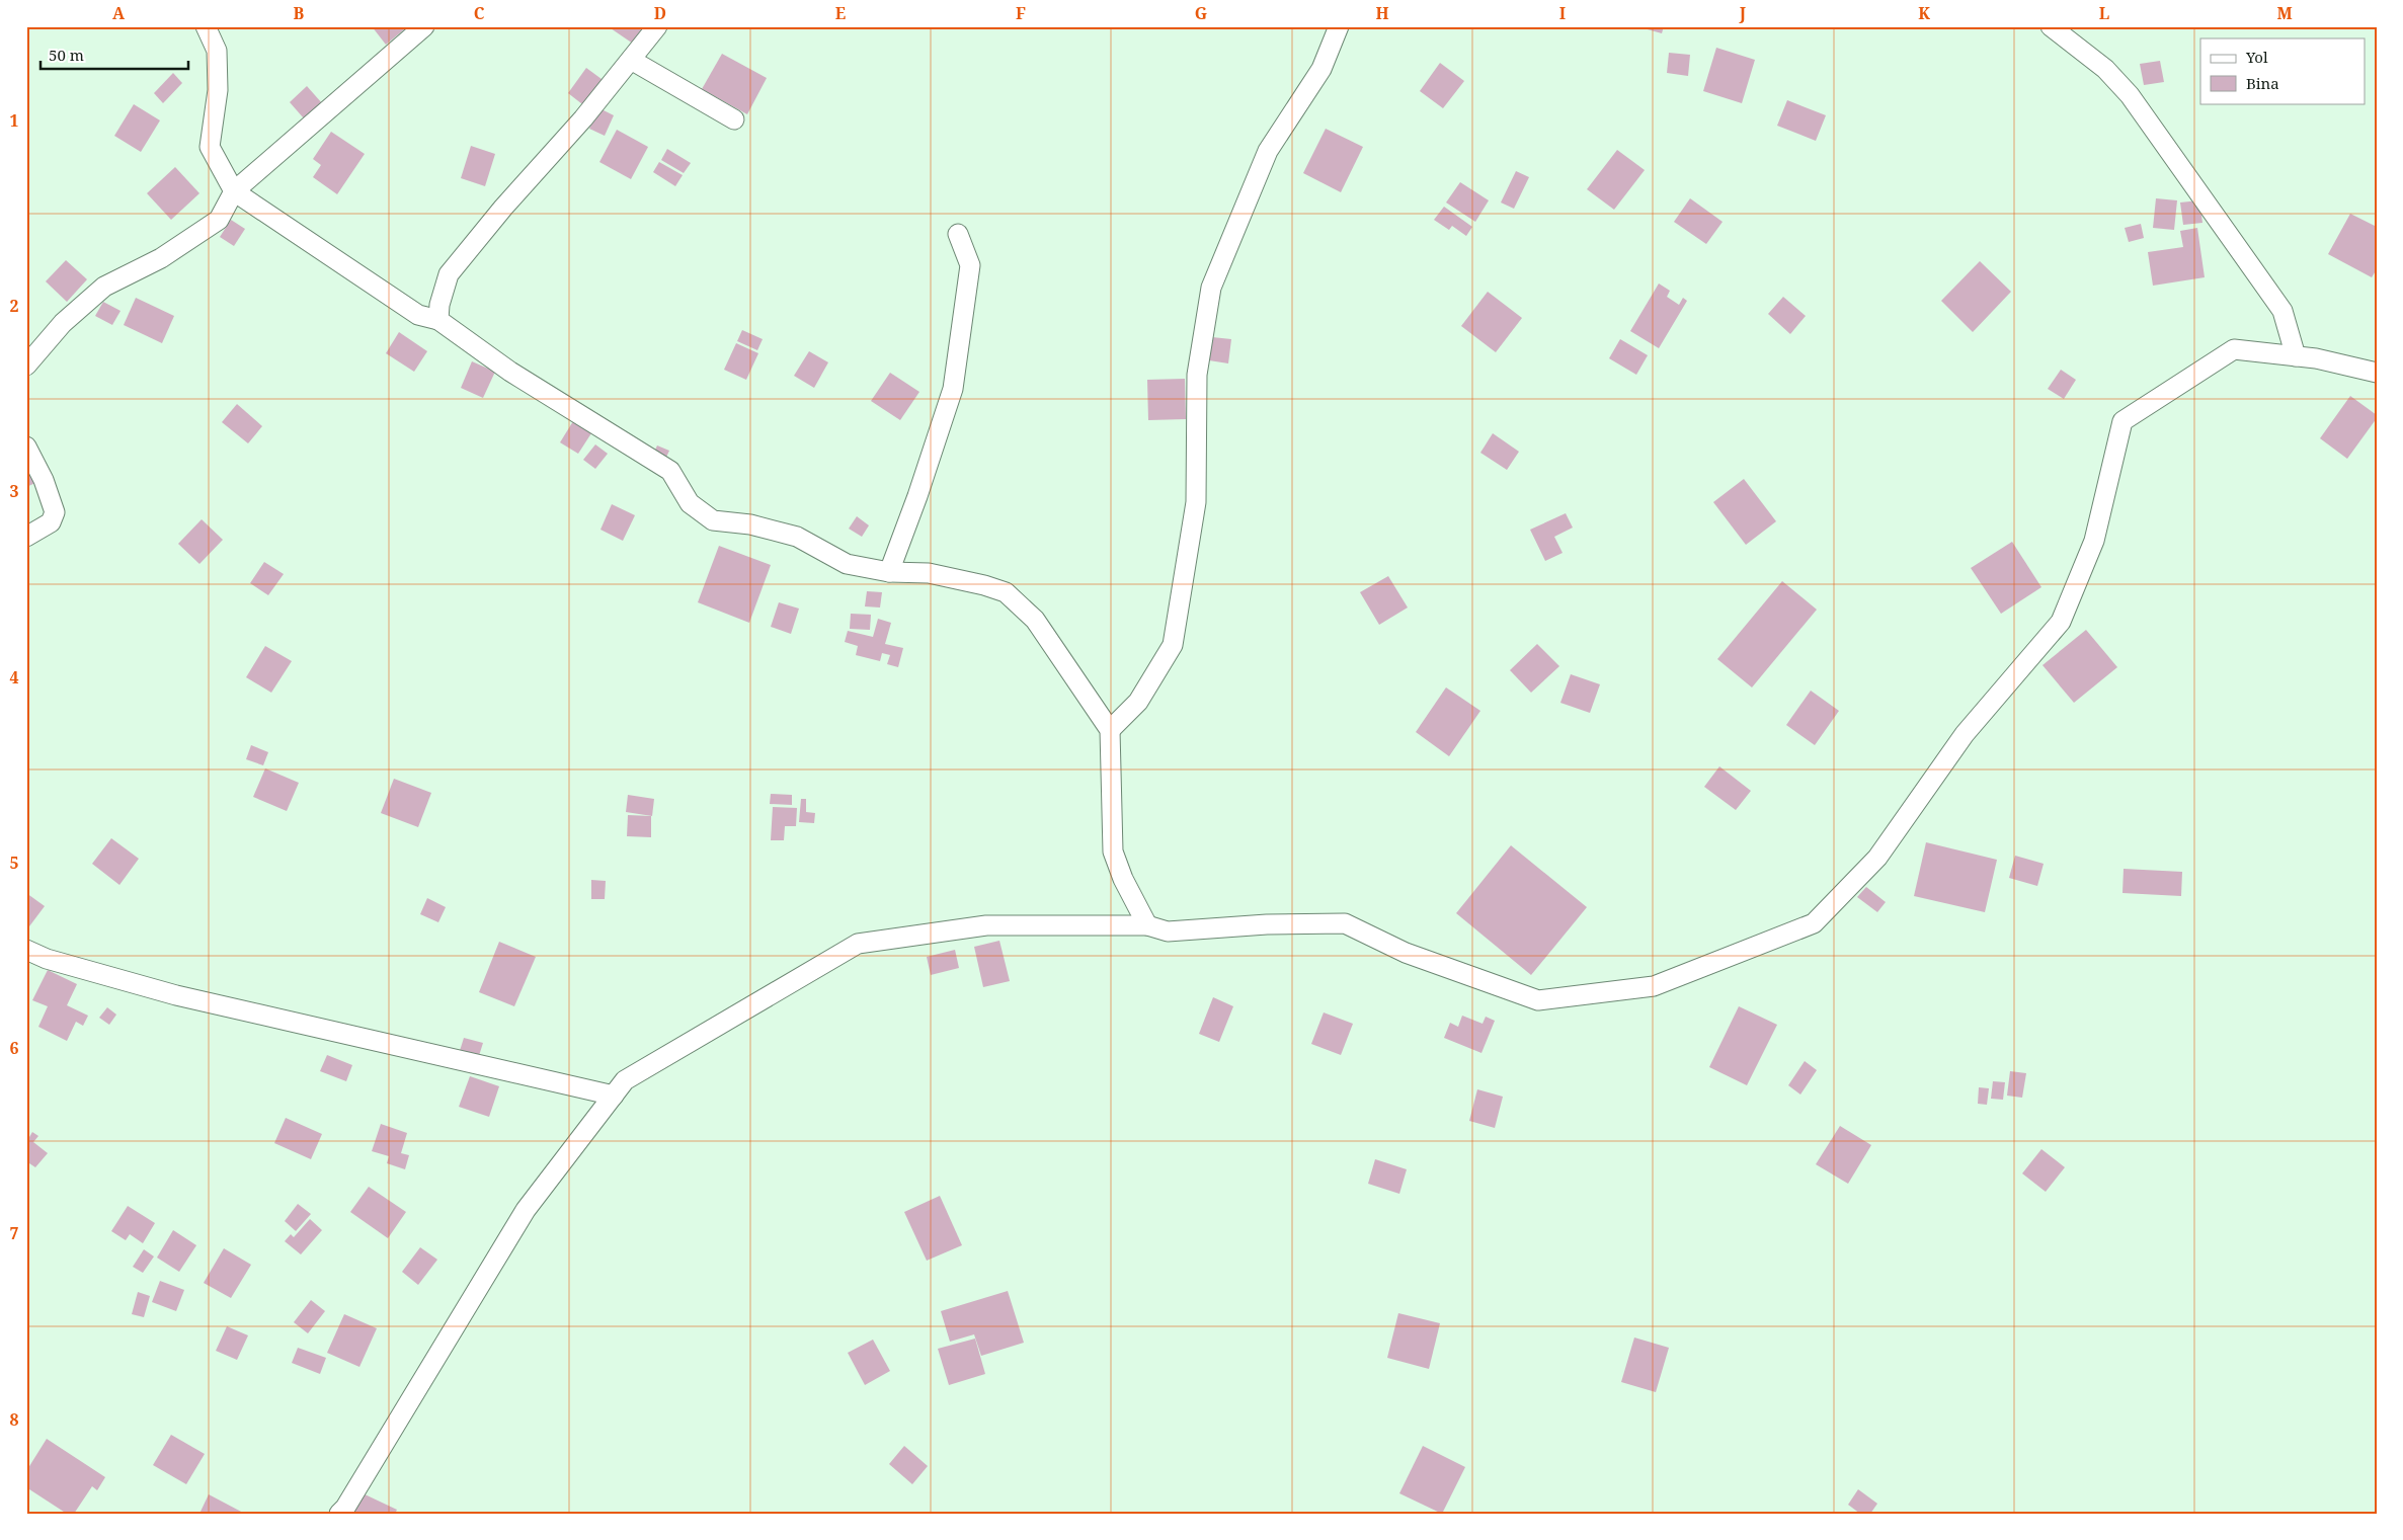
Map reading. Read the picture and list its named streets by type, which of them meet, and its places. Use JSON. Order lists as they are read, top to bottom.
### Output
{
  "legend": ["Yol", "Bina"],
  "scale_bar": "50 m",
  "grid": {
    "columns": [
      "A",
      "B",
      "C",
      "D",
      "E",
      "F",
      "G",
      "H",
      "I",
      "J",
      "K",
      "L",
      "M"
    ],
    "rows": [
      "1",
      "2",
      "3",
      "4",
      "5",
      "6",
      "7",
      "8"
    ]
  }
}
